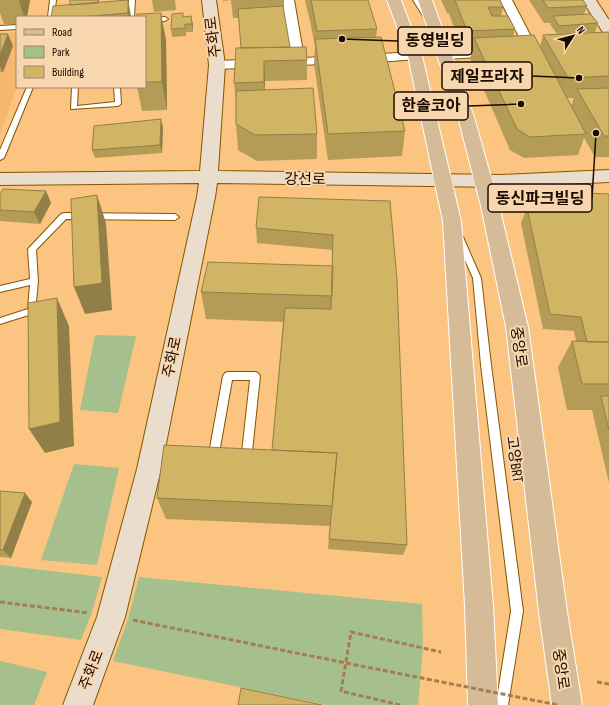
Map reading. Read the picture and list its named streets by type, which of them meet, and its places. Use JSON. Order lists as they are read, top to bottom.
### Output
{
  "streets": {
    "main road": ["중앙로"],
    "street": ["주화로", "강선로"],
    "lane": ["고양BRT"]
  },
  "crossings": [
    ["주화로", "강선로"],
    ["강선로", "중앙로"]
  ],
  "places": [
    "동영빌딩",
    "제일프라자",
    "한솔코아",
    "동신파크빌딩"
  ],
  "legend": ["Road", "Park", "Building"],
  "north": "top right"
}
